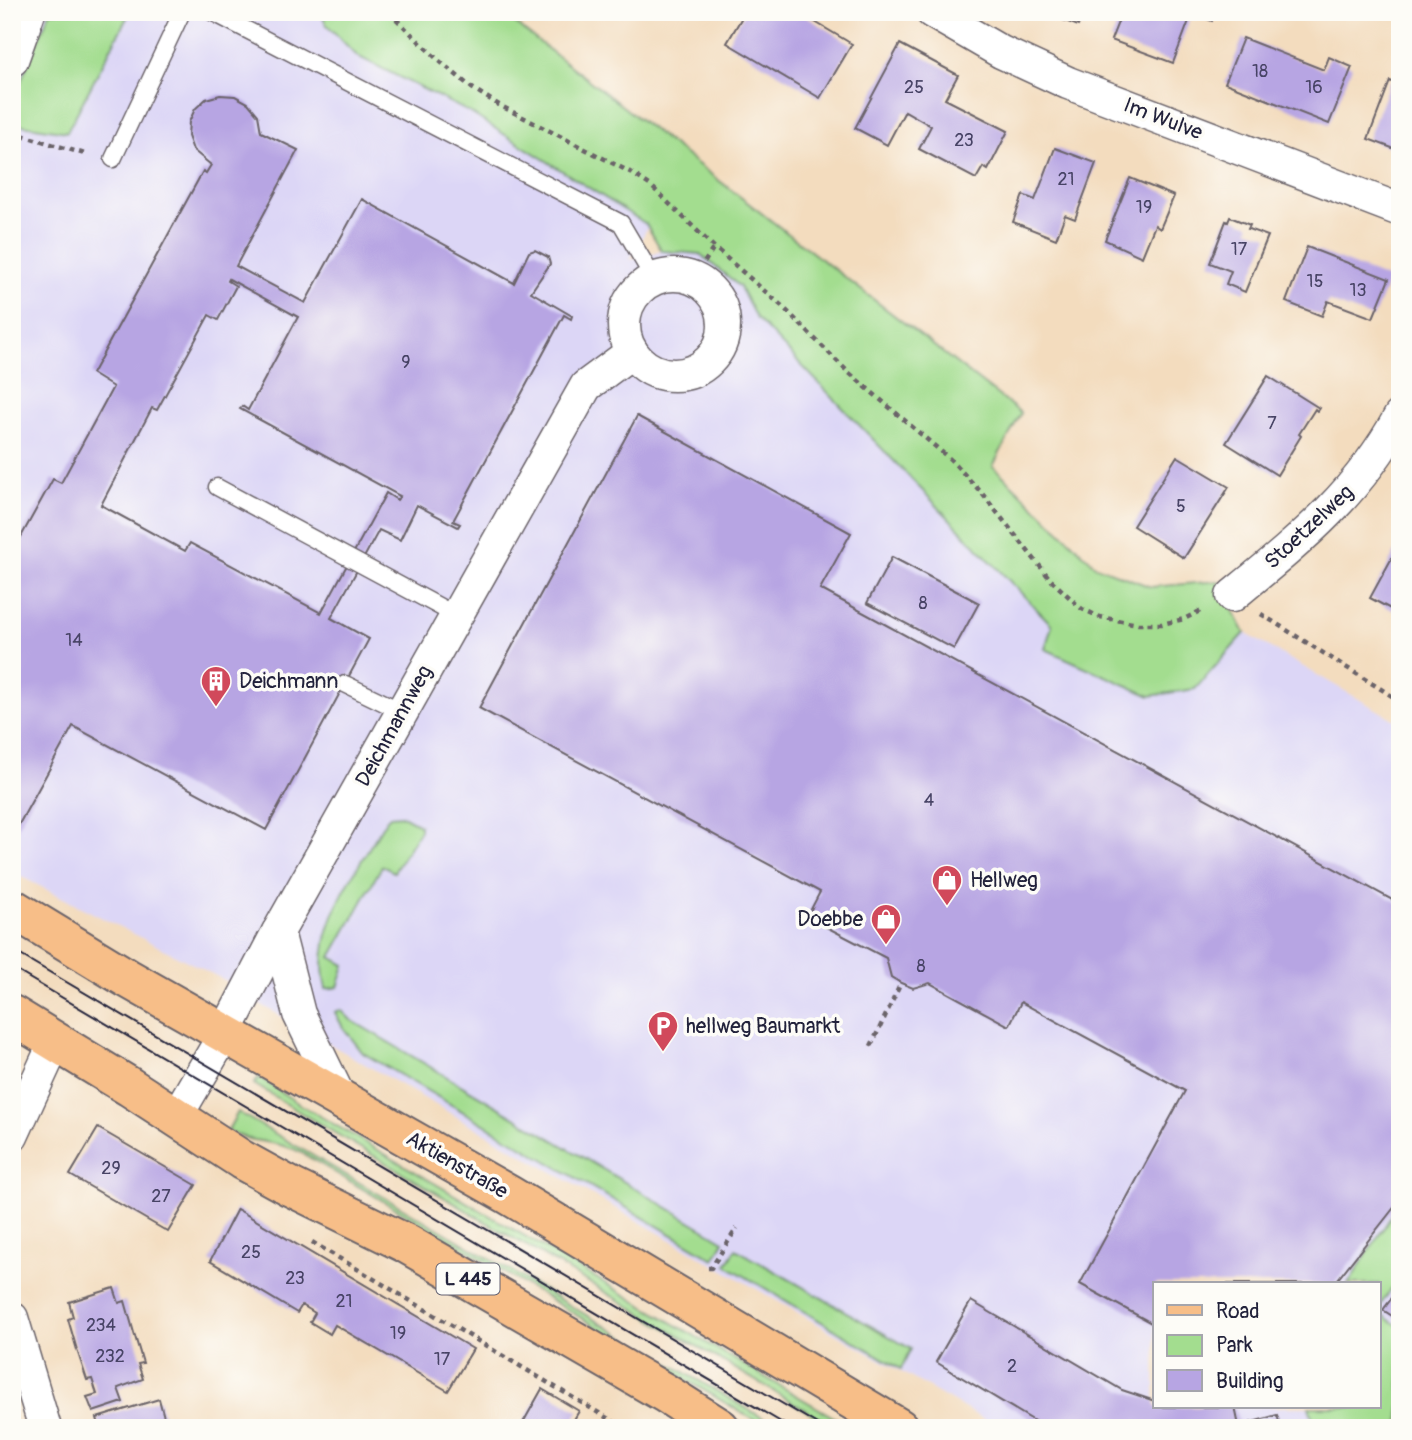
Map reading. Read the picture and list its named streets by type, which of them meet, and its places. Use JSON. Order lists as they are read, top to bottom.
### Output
{
  "streets": {
    "main road": ["Aktienstraße", "L 445"],
    "street": ["Im Wulve", "Stoetzelweg", "Deichmannweg"]
  },
  "crossings": [
    ["Deichmannweg", "Aktienstraße"],
    ["Deichmannweg", "L 445"]
  ],
  "places": {
    "building": ["Deichmann"],
    "shop": ["Hellweg", "Doebbe"],
    "parking": ["hellweg Baumarkt"]
  },
  "house_numbers": [
    "18",
    "25",
    "16",
    "23",
    "21",
    "19",
    "17",
    "15",
    "13",
    "9",
    "7",
    "5",
    "8",
    "14",
    "4",
    "8",
    "29",
    "27",
    "25",
    "23",
    "21",
    "234",
    "19",
    "232",
    "17",
    "2"
  ],
  "legend": ["Road", "Park", "Building"]
}
